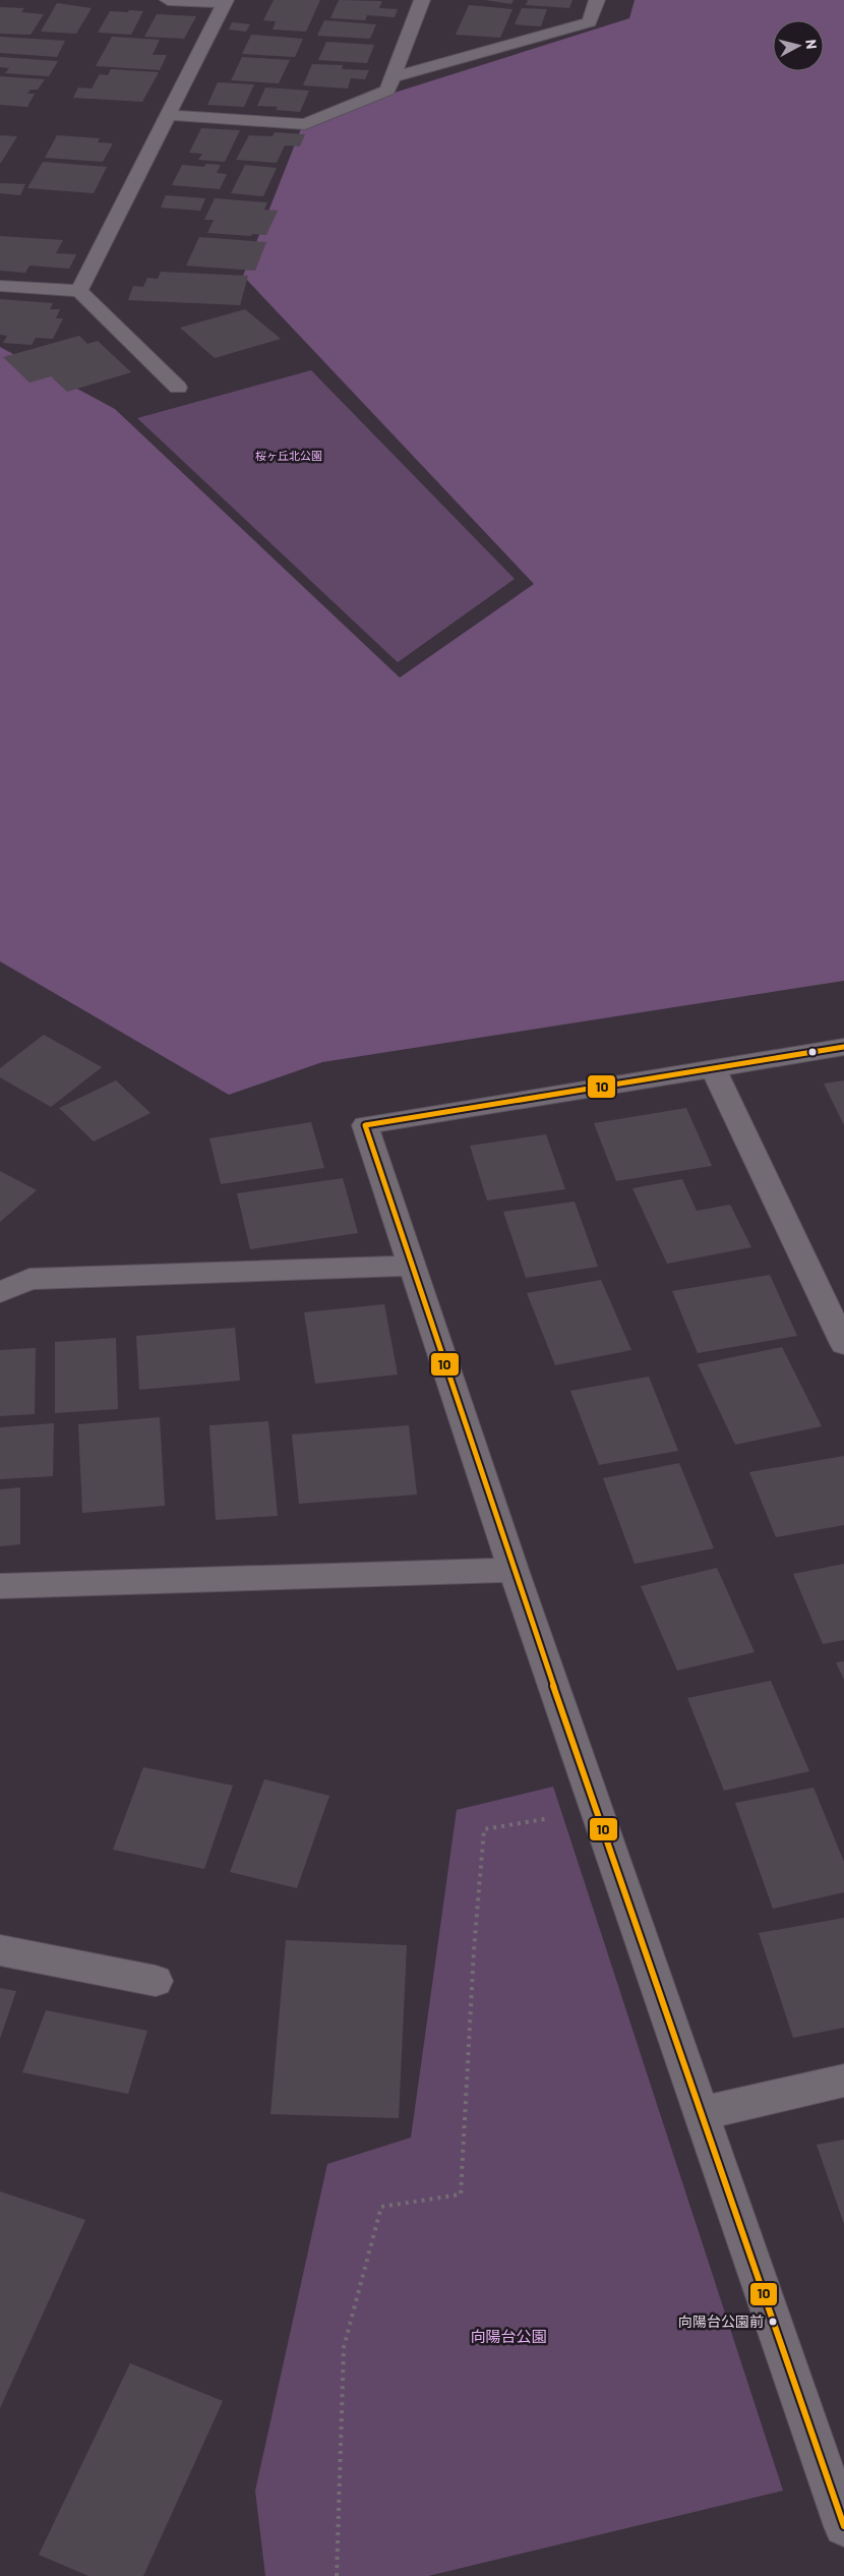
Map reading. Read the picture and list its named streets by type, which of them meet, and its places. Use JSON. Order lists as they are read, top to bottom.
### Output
{
  "parks": ["桜ヶ丘北公園", "向陽台公園"],
  "places": ["向陽台公園前"],
  "lines": ["transit line 10"],
  "north": "right"
}
